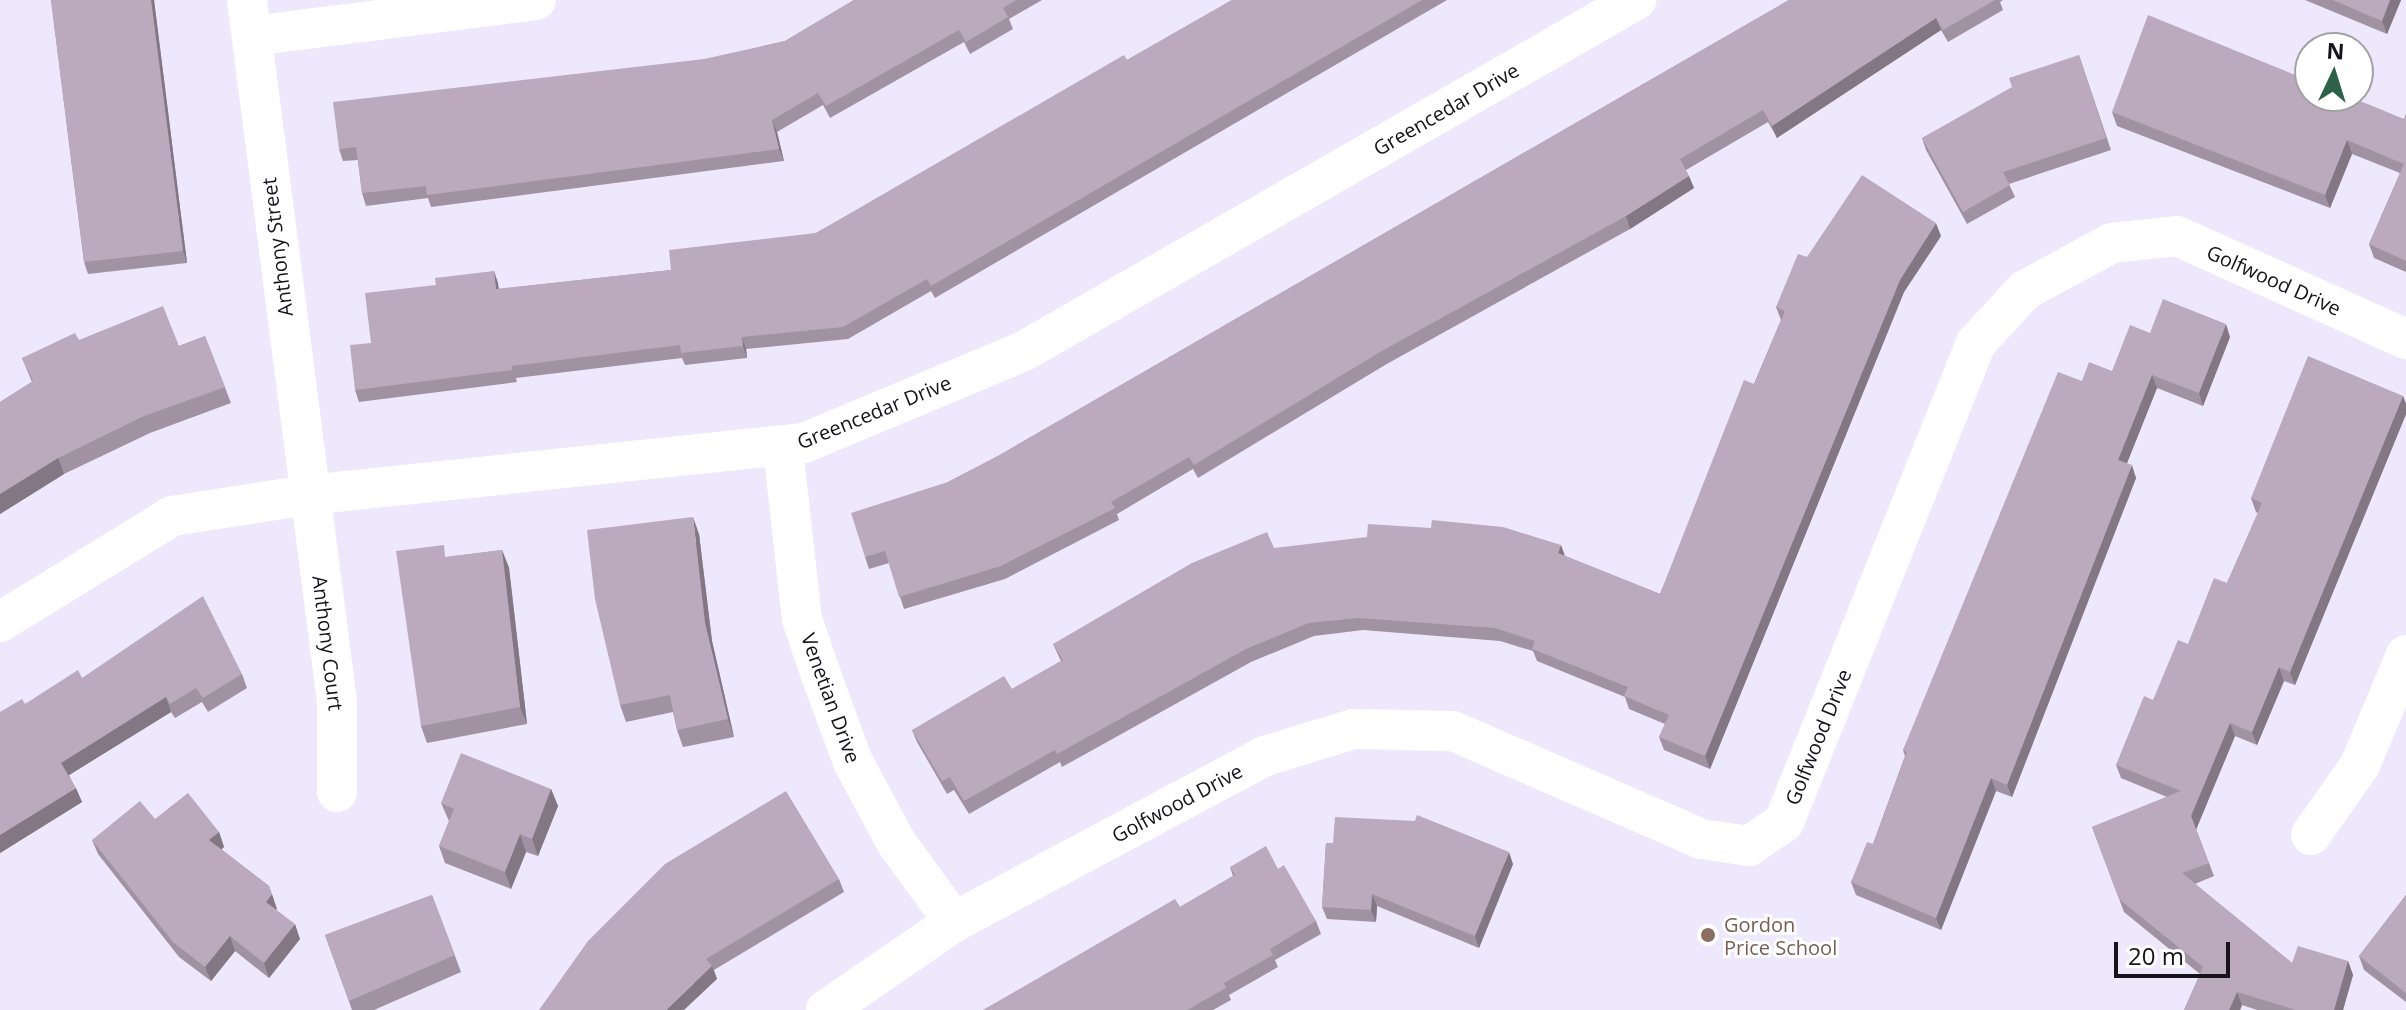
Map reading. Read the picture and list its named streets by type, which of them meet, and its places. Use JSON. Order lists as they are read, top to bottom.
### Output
{
  "streets": {
    "street": [
      "Greencedar Drive",
      "Anthony Street",
      "Golfwood Drive",
      "Anthony Court",
      "Venetian Drive"
    ]
  },
  "crossings": [
    ["Greencedar Drive", "Anthony Street"],
    ["Greencedar Drive", "Anthony Court"],
    ["Greencedar Drive", "Venetian Drive"],
    ["Anthony Street", "Anthony Court"],
    ["Golfwood Drive", "Venetian Drive"]
  ],
  "places": ["Gordon Price School"],
  "scale_bar": "20 m",
  "north": "top"
}
